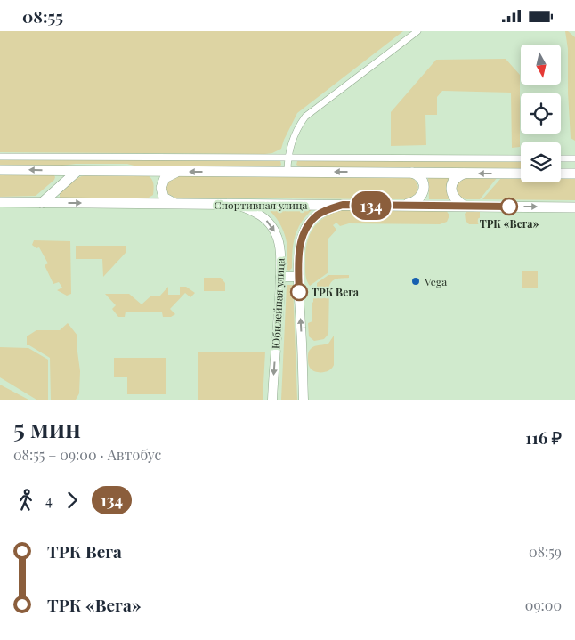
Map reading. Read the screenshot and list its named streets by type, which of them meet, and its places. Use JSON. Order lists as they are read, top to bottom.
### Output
{
  "streets": {
    "main road": ["Спортивная улица", "Юбилейная улица"]
  },
  "crossings": [
    ["Спортивная улица", "Юбилейная улица"]
  ],
  "places": ["ТРК «Вега»", "Vega", "ТРК Вега"],
  "lines": ["bus line 134"],
  "north": "bottom",
  "page": {
    "status": "08:55",
    "on_map": "134",
    "heading": ["5 мин", "08:55 – 09:00 · Автобус", "116 ₽"],
    "legs": ["4", "134"],
    "list": [
      {
        "name": "ТРК Вега",
        "value": "08:59"
      },
      {
        "name": "ТРК «Вега»",
        "value": "09:00"
      }
    ]
  }
}
